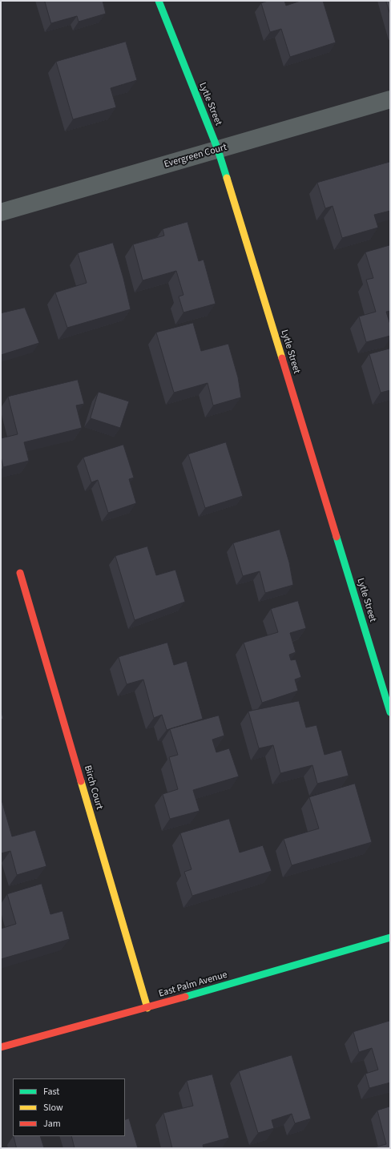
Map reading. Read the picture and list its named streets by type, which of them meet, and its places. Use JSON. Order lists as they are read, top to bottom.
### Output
{
  "streets": {
    "street": [
      "Lytle Street",
      "Evergreen Court",
      "Birch Court",
      "East Palm Avenue"
    ]
  },
  "crossings": [
    ["Lytle Street", "Evergreen Court"],
    ["Birch Court", "East Palm Avenue"]
  ],
  "legend": ["Fast", "Slow", "Jam"]
}
